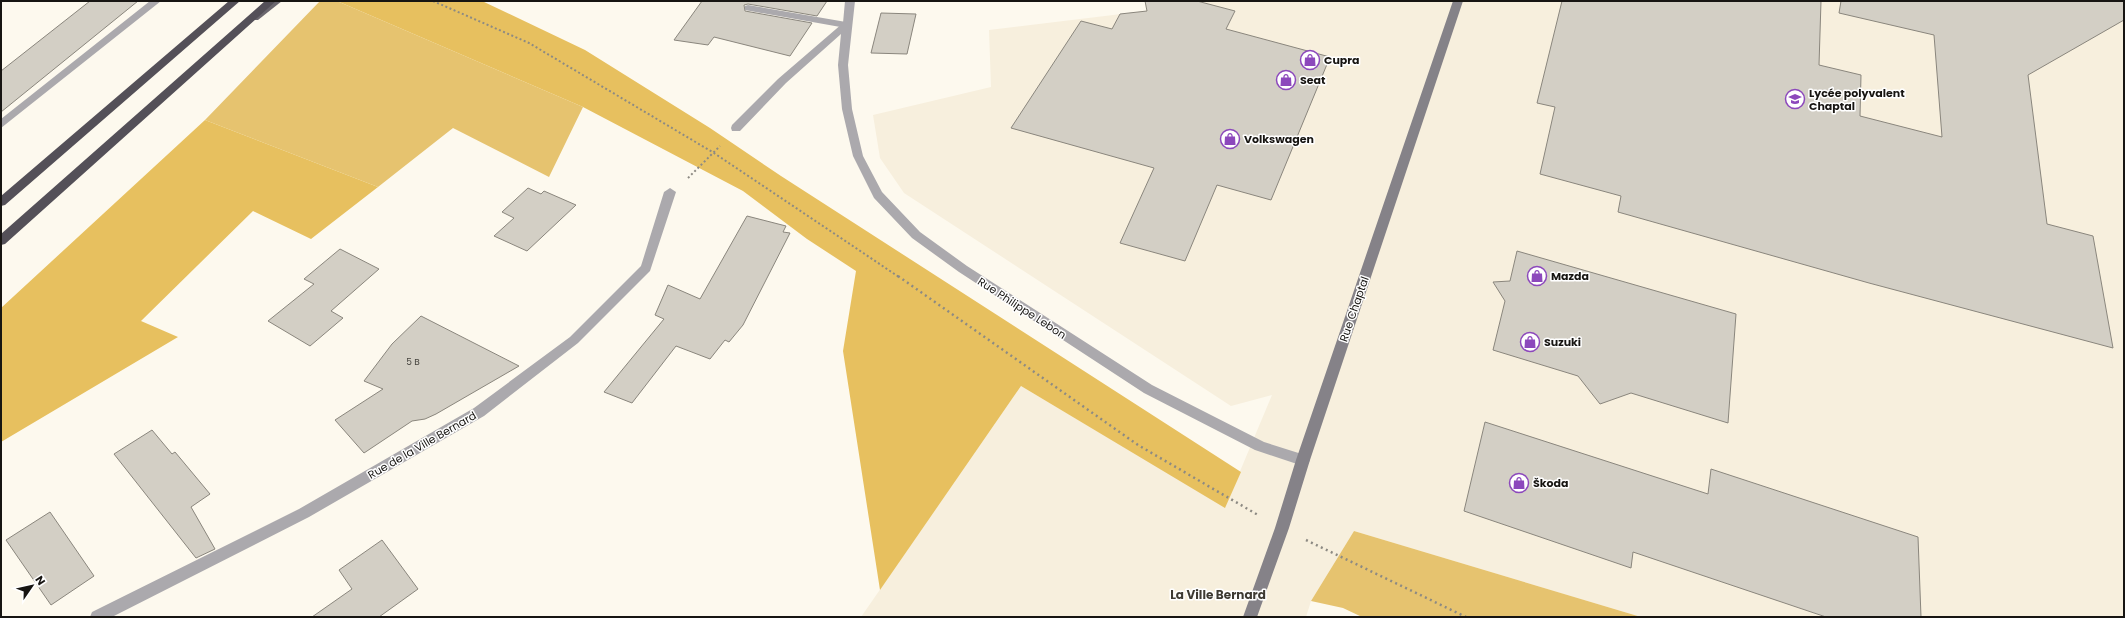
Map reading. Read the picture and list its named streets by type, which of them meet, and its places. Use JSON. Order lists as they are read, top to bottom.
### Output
{
  "streets": {
    "main road": ["Rue Chaptal"],
    "street": ["Rue Philippe Lebon", "Rue de la Ville Bernard"]
  },
  "crossings": [
    ["Rue Philippe Lebon", "Rue Chaptal"]
  ],
  "districts": ["La Ville Bernard"],
  "places": {
    "shop": [
      "Cupra",
      "Seat",
      "Volkswagen",
      "Mazda",
      "Suzuki",
      "Škoda"
    ],
    "school or university": ["Lycée polyvalent Chaptal"]
  },
  "house_numbers": ["5 B"],
  "north": "top right"
}
